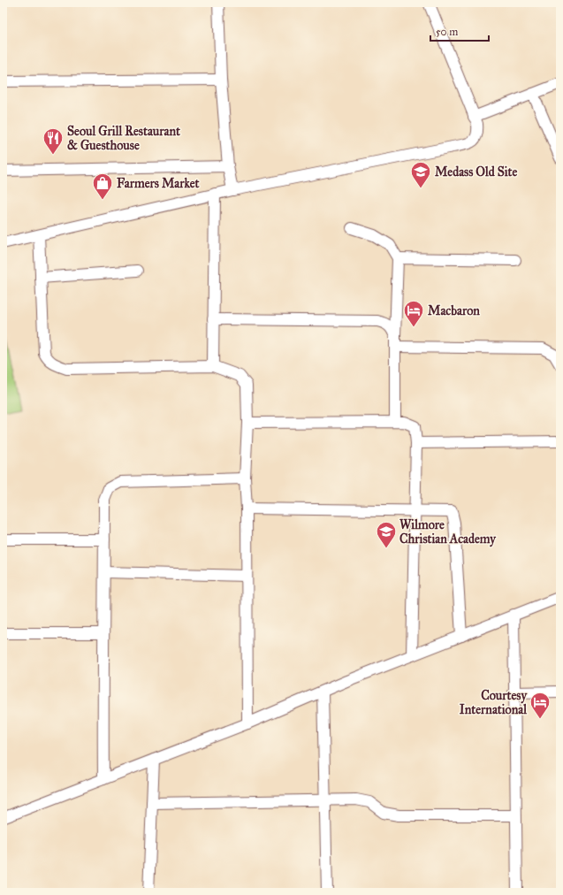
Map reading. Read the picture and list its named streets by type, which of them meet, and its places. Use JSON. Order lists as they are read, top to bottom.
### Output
{
  "places": {
    "restaurant": ["Seoul Grill Restaurant & Guesthouse"],
    "school or university": ["Medass Old Site", "Wilmore Christian Academy"],
    "shop": ["Farmers Market"],
    "hotel": ["Macbaron", "Courtesy International"]
  },
  "scale_bar": "50 m"
}
